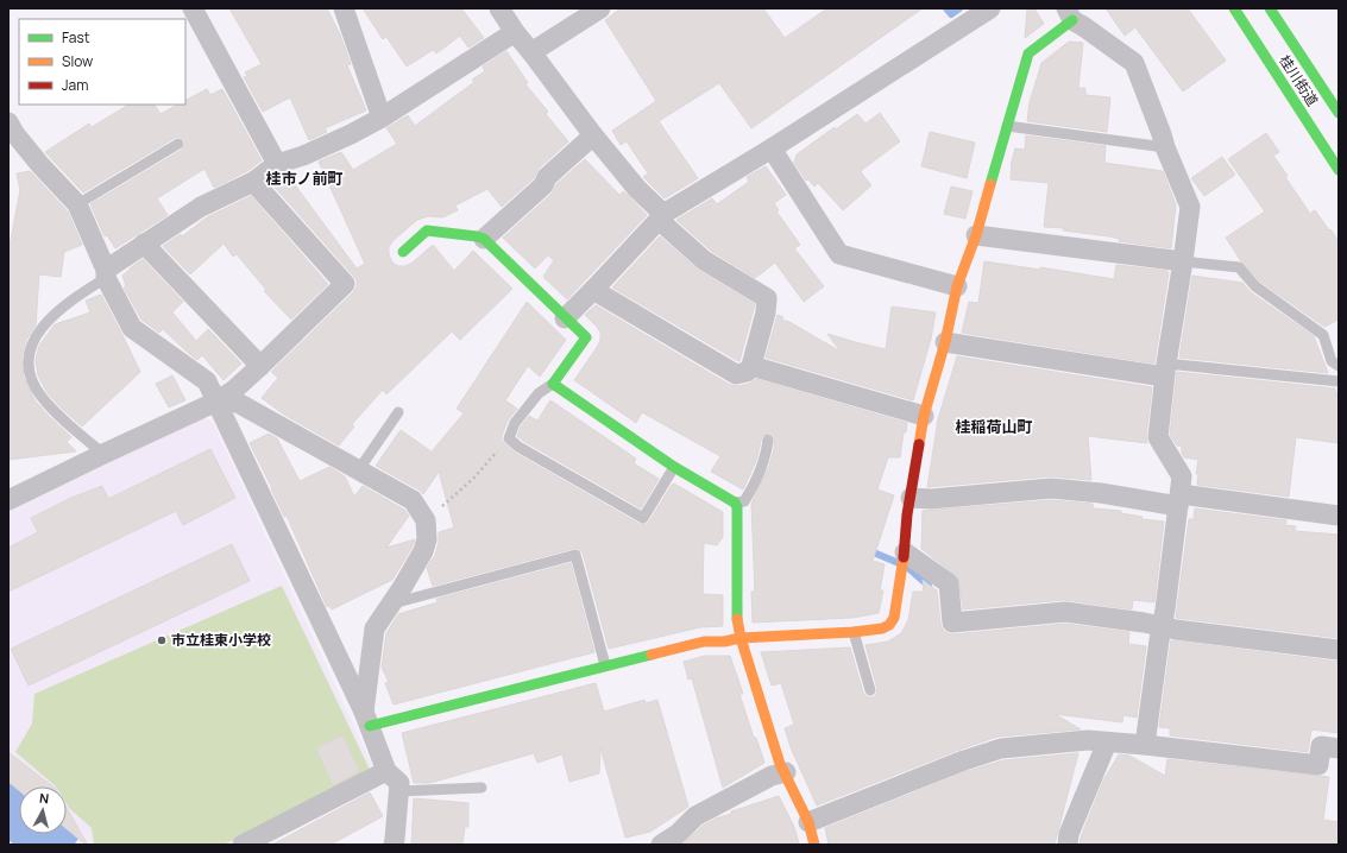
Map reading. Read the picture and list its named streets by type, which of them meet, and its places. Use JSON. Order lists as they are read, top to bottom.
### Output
{
  "streets": {
    "street": ["桂川街道"]
  },
  "districts": ["桂市ノ前町", "桂稲荷山町"],
  "places": ["市立桂東小学校"],
  "legend": ["Fast", "Slow", "Jam"],
  "north": "top"
}
